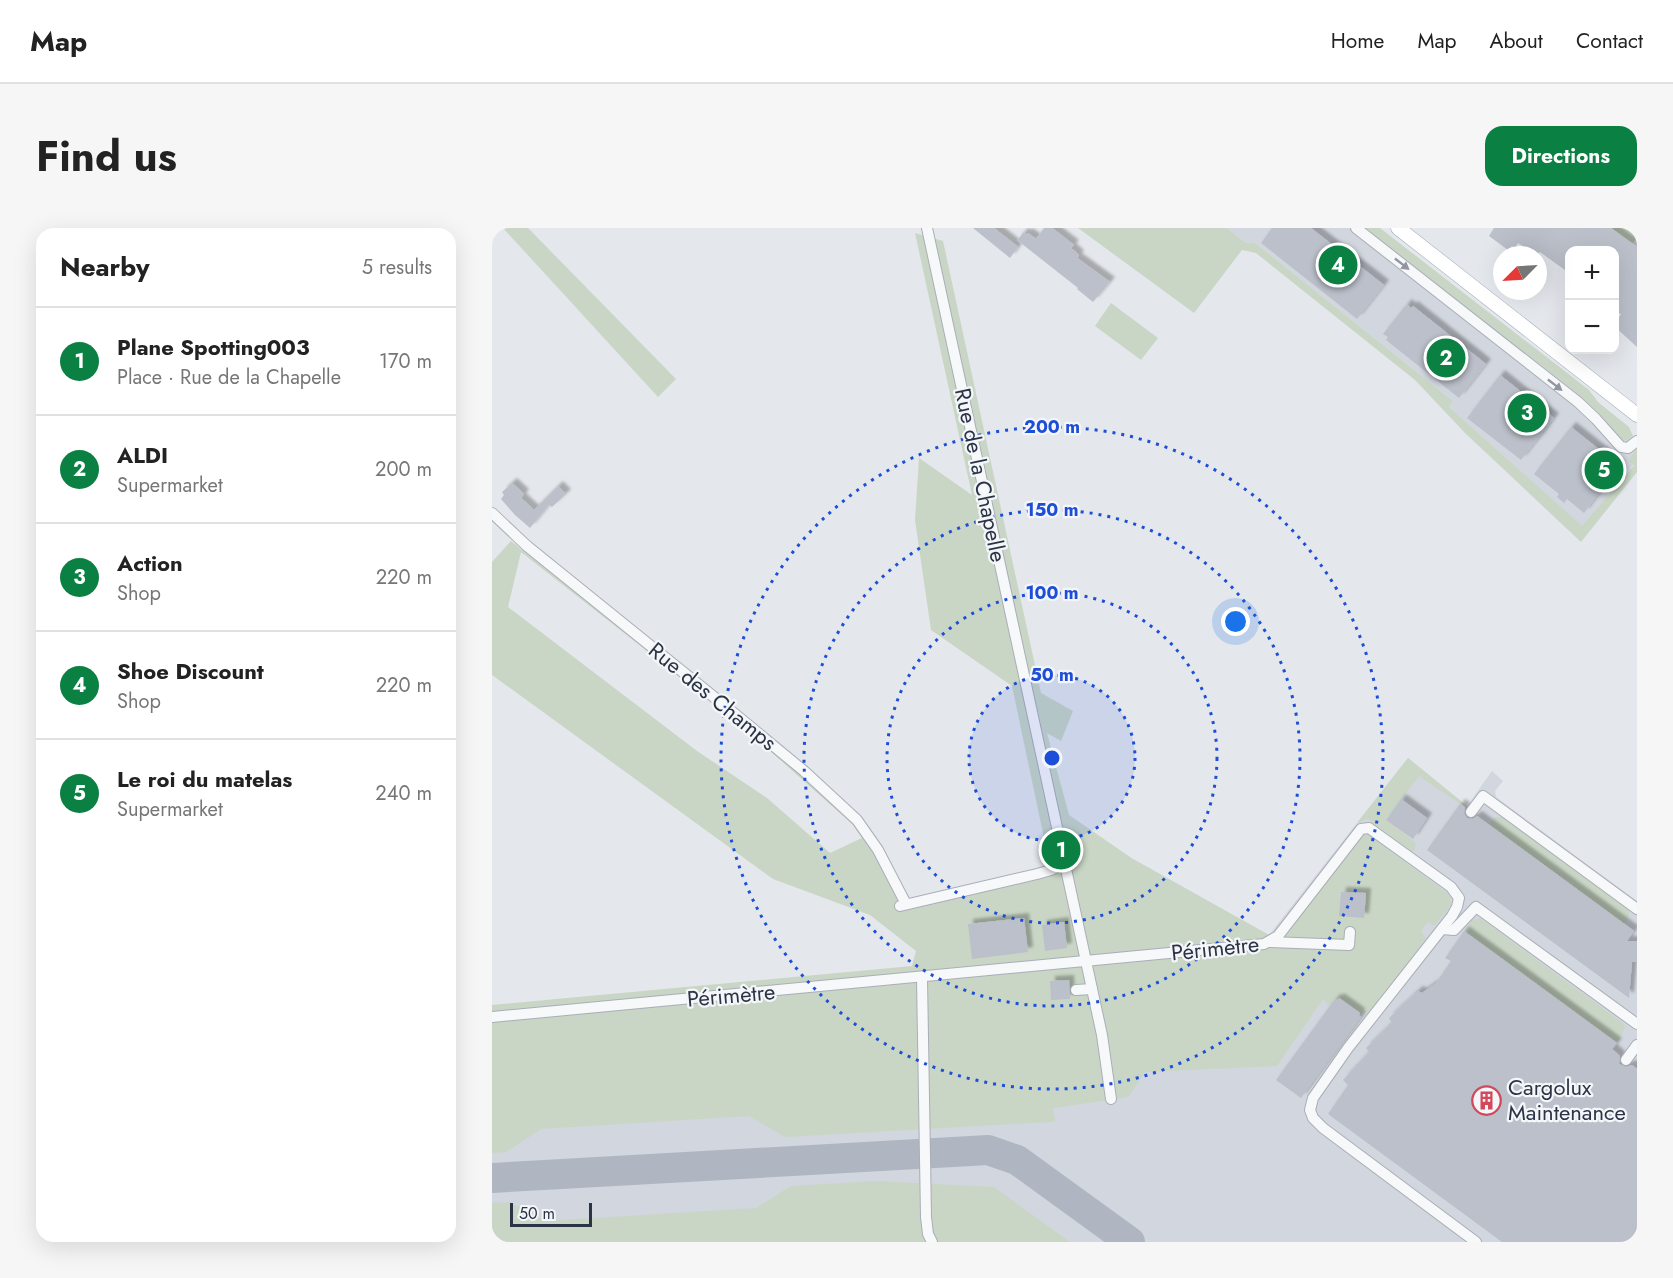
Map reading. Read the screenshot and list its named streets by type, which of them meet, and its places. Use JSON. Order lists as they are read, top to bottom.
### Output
{
  "streets": {
    "street": ["Rue de la Chapelle", "Rue des Champs", "Périmètre"]
  },
  "crossings": [
    ["Rue de la Chapelle", "Rue des Champs"],
    ["Rue de la Chapelle", "Périmètre"]
  ],
  "places": {
    "building": ["Cargolux Maintenance"]
  },
  "scale_bar": "50 m",
  "north": "bottom left",
  "page": {
    "header": "Map",
    "nav": [
      "Home",
      "Map",
      "About",
      "Contact"
    ],
    "title": "Find us",
    "buttons": "Directions",
    "heading": ["Nearby", "5 results"],
    "pins": [
      "4",
      "2",
      "3",
      "5",
      "1"
    ],
    "map_buttons": ["+", "−"],
    "list": [
      {
        "mark": "1",
        "name": "Plane Spotting003",
        "note": "Place · Rue de la Chapelle",
        "value": "170 m"
      },
      {
        "mark": "2",
        "name": "ALDI",
        "note": "Supermarket",
        "value": "200 m"
      },
      {
        "mark": "3",
        "name": "Action",
        "note": "Shop",
        "value": "220 m"
      },
      {
        "mark": "4",
        "name": "Shoe Discount",
        "note": "Shop",
        "value": "220 m"
      },
      {
        "mark": "5",
        "name": "Le roi du matelas",
        "note": "Supermarket",
        "value": "240 m"
      }
    ],
    "scale": "50 m"
  },
  "rings": [
    "200 m",
    "150 m",
    "100 m",
    "50 m"
  ]
}
